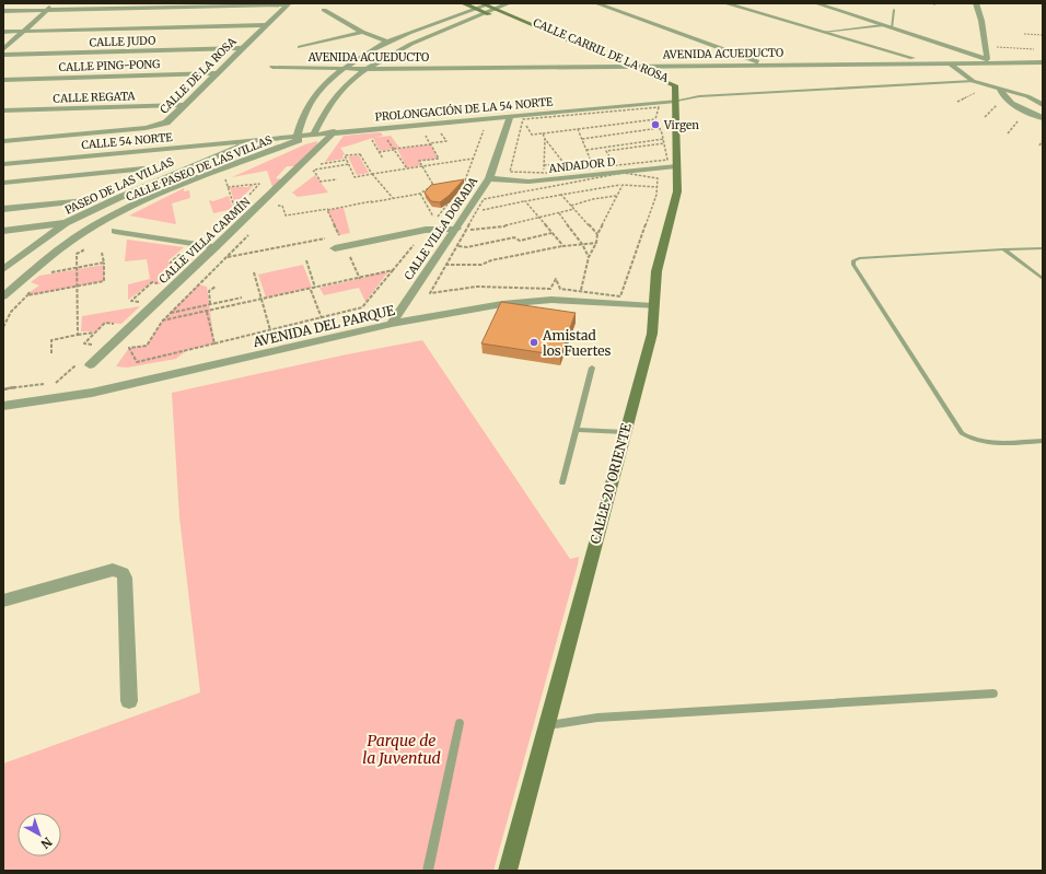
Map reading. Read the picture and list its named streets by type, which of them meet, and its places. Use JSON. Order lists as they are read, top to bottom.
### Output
{
  "streets": {
    "main road": ["CALLE CARRIL DE LA ROSA", "CALLE 20 ORIENTE"],
    "street": [
      "CALLE JUDO",
      "AVENIDA ACUEDUCTO",
      "CALLE PING-PONG",
      "CALLE DE LA ROSA",
      "CALLE REGATA",
      "PROLONGACIÓN DE LA 54 NORTE",
      "CALLE 54 NORTE",
      "ANDADOR D",
      "CALLE PASEO DE LAS VILLAS",
      "PASEO DE LAS VILLAS",
      "CALLE VILLA DORADA",
      "CALLE VILLA CARMÍN",
      "AVENIDA DEL PARQUE"
    ]
  },
  "crossings": [
    ["CALLE JUDO", "CALLE DE LA ROSA"],
    ["CALLE CARRIL DE LA ROSA", "AVENIDA ACUEDUCTO"],
    ["CALLE CARRIL DE LA ROSA", "PROLONGACIÓN DE LA 54 NORTE"],
    ["CALLE CARRIL DE LA ROSA", "CALLE 20 ORIENTE"],
    ["CALLE PING-PONG", "CALLE DE LA ROSA"],
    ["CALLE DE LA ROSA", "CALLE REGATA"],
    ["PROLONGACIÓN DE LA 54 NORTE", "CALLE 54 NORTE"],
    ["PROLONGACIÓN DE LA 54 NORTE", "CALLE PASEO DE LAS VILLAS"],
    ["PROLONGACIÓN DE LA 54 NORTE", "PASEO DE LAS VILLAS"],
    ["PROLONGACIÓN DE LA 54 NORTE", "CALLE VILLA DORADA"],
    ["PROLONGACIÓN DE LA 54 NORTE", "CALLE VILLA CARMÍN"],
    ["PROLONGACIÓN DE LA 54 NORTE", "CALLE 20 ORIENTE"],
    ["CALLE 54 NORTE", "PASEO DE LAS VILLAS"],
    ["ANDADOR D", "CALLE VILLA DORADA"],
    ["ANDADOR D", "CALLE 20 ORIENTE"],
    ["CALLE PASEO DE LAS VILLAS", "PASEO DE LAS VILLAS"],
    ["CALLE VILLA DORADA", "AVENIDA DEL PARQUE"],
    ["AVENIDA DEL PARQUE", "CALLE 20 ORIENTE"]
  ],
  "parks": ["Parque de la Juventud"],
  "places": ["Virgen", "Amistad los Fuertes"],
  "north": "bottom right"
}
